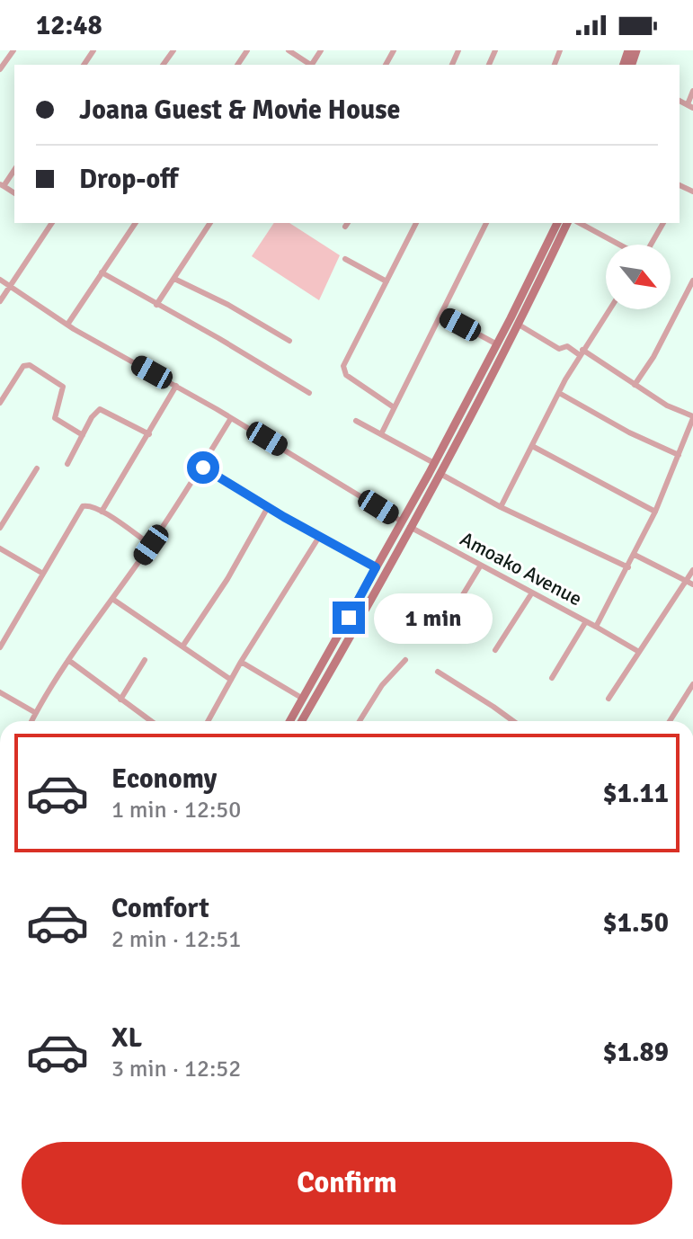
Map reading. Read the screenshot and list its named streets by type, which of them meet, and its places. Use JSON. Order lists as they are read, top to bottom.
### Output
{
  "streets": {
    "street": ["Amoako Avenue"]
  },
  "north": "bottom right",
  "page": {
    "status": "12:48",
    "banner": ["Joana Guest & Movie House", "Drop-off"],
    "bubble": "1 min",
    "list": [
      {
        "name": "Economy",
        "note": "1 min · 12:50",
        "value": "$1.11"
      },
      {
        "name": "Comfort",
        "note": "2 min · 12:51",
        "value": "$1.50"
      },
      {
        "name": "XL",
        "note": "3 min · 12:52",
        "value": "$1.89"
      }
    ],
    "buttons": "Confirm"
  }
}
